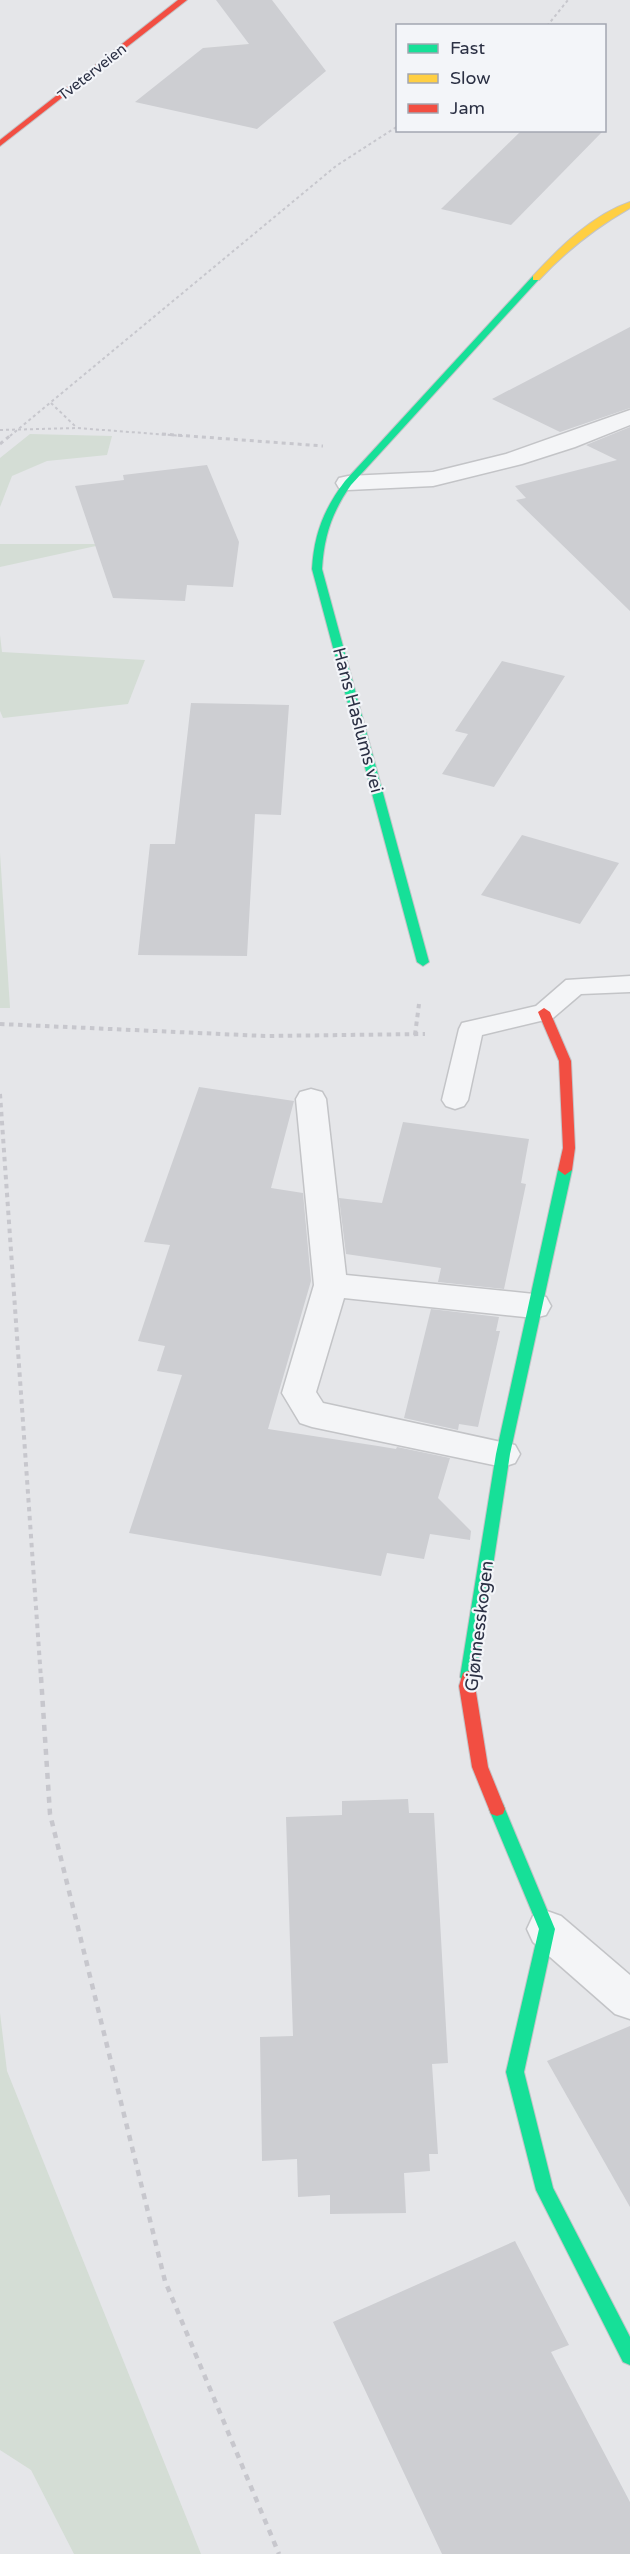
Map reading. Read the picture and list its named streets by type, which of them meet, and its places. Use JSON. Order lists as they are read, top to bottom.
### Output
{
  "streets": {
    "street": ["Tveterveien", "Hans Haslums vei", "Gjønnesskogen"]
  },
  "legend": ["Fast", "Slow", "Jam"]
}
